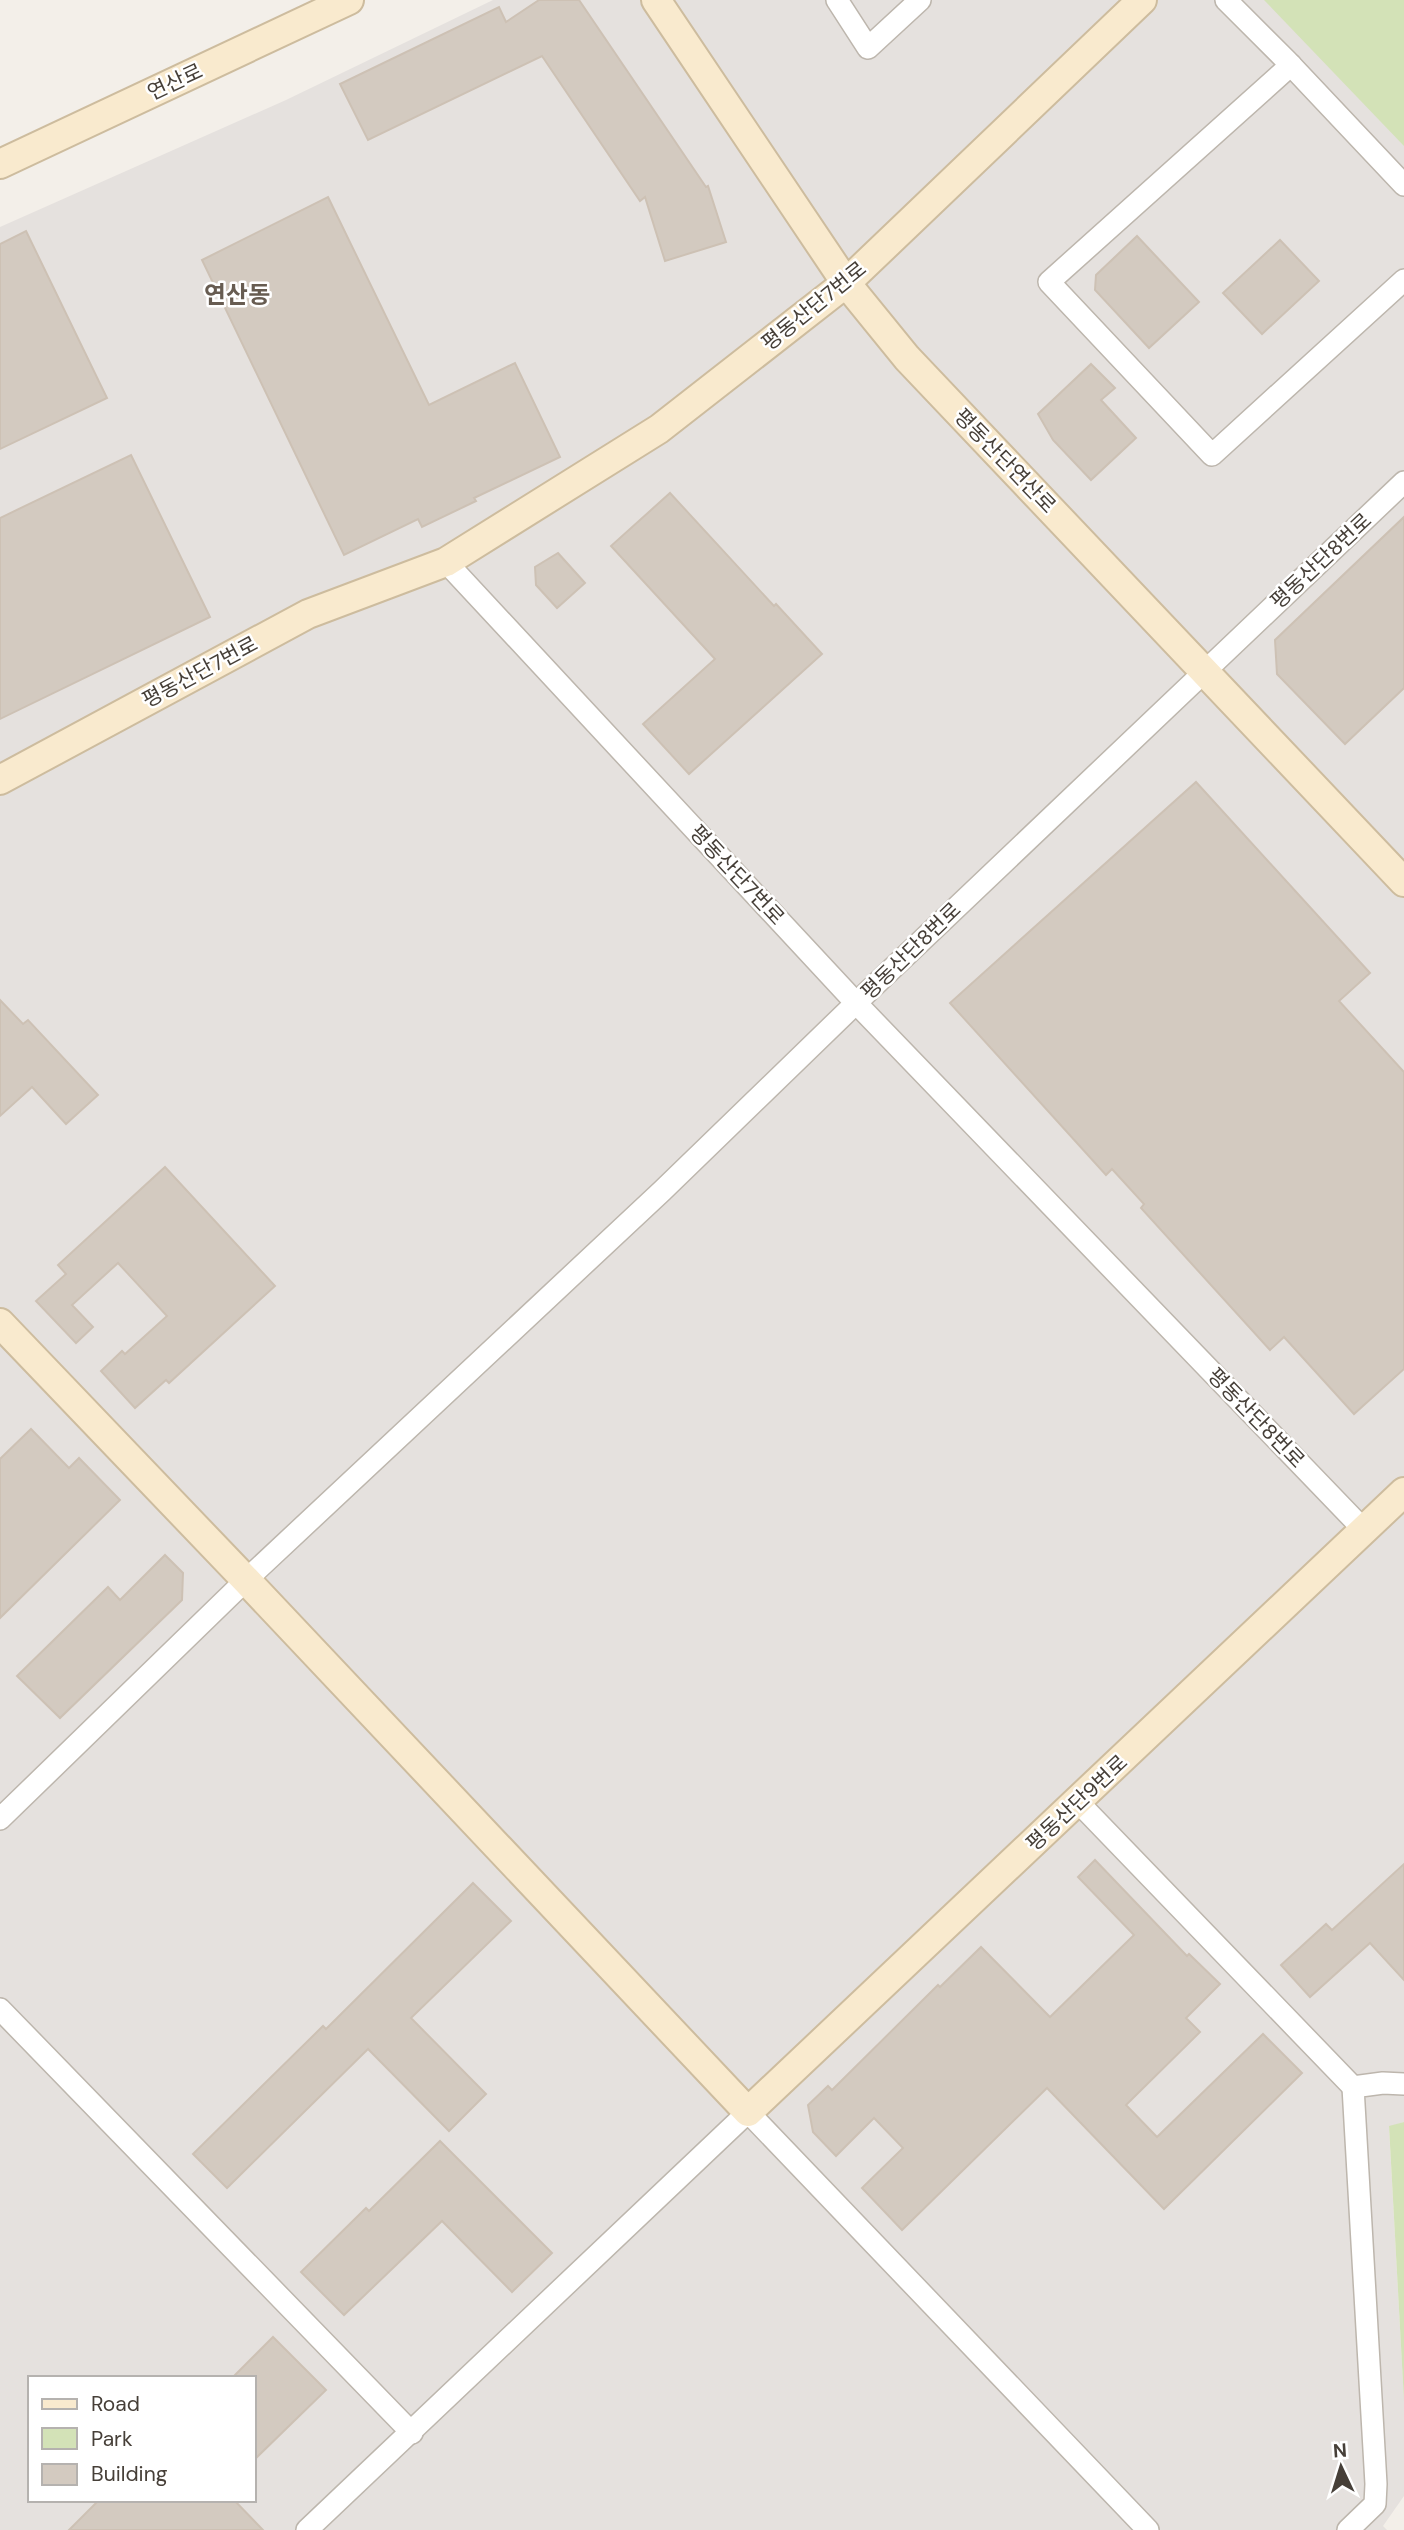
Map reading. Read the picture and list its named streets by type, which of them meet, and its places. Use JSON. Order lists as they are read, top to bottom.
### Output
{
  "streets": {
    "street": [
      "연산로",
      "평동산단7번로",
      "평동산단연산로",
      "평동산단8번로",
      "평동산단9번로"
    ]
  },
  "crossings": [
    ["평동산단7번로", "평동산단연산로"],
    ["평동산단7번로", "평동산단8번로"],
    ["평동산단연산로", "평동산단8번로"],
    ["평동산단8번로", "평동산단9번로"]
  ],
  "districts": ["연산동"],
  "legend": ["Road", "Park", "Building"],
  "north": "top"
}
